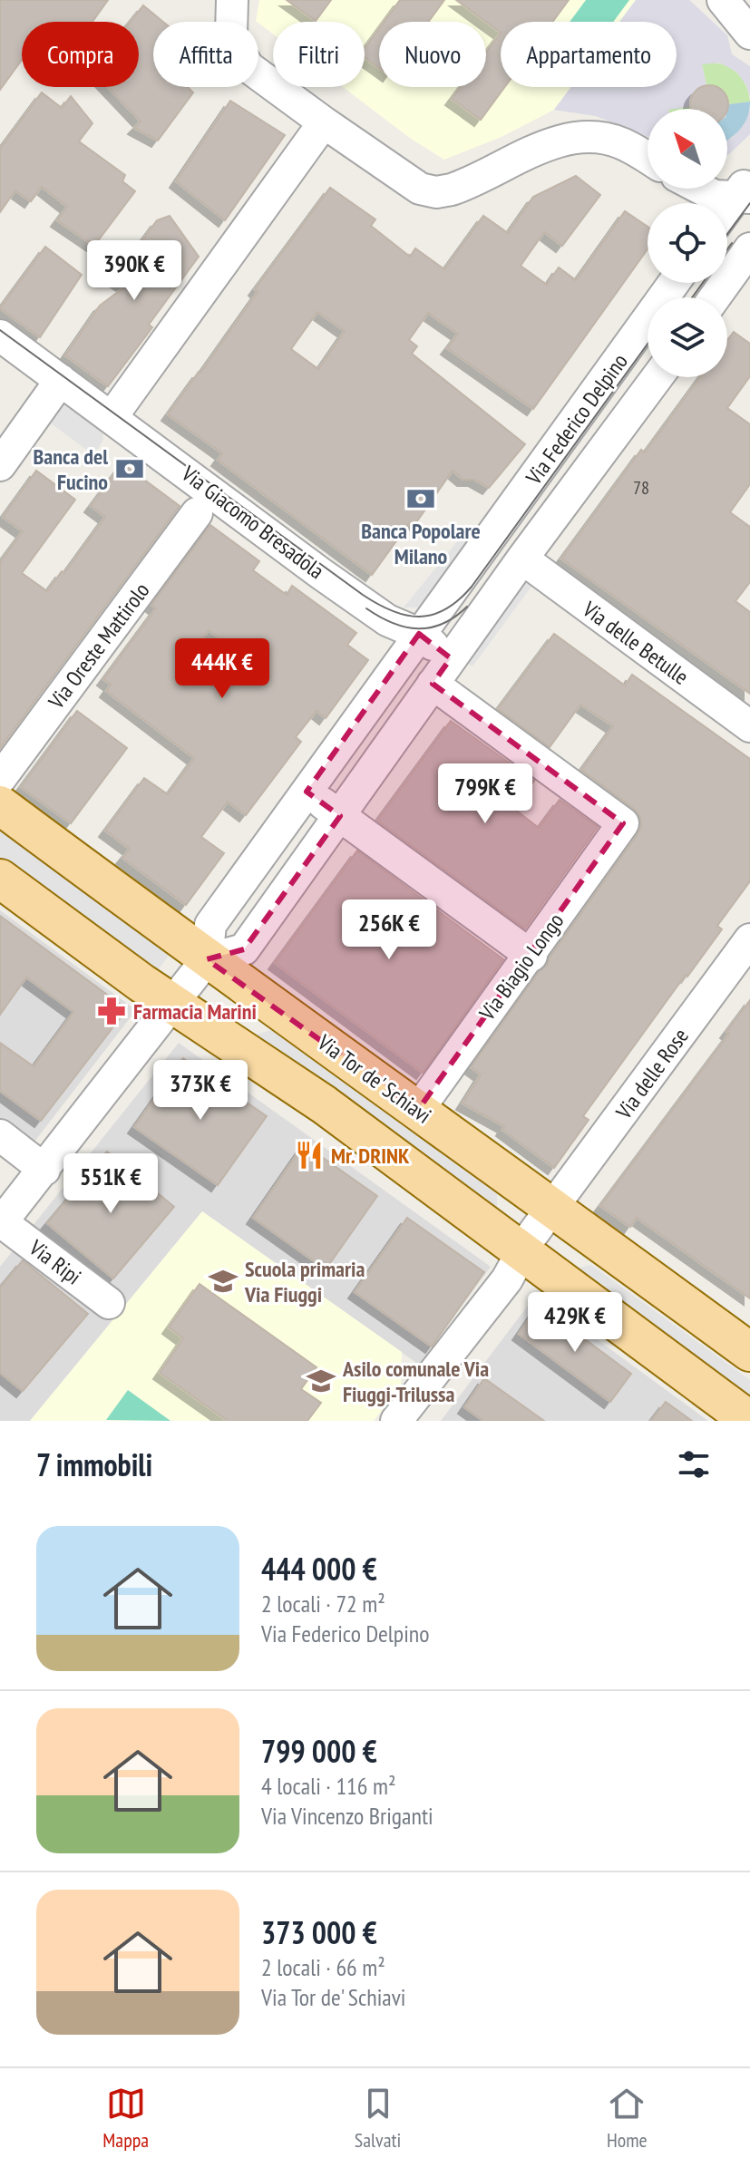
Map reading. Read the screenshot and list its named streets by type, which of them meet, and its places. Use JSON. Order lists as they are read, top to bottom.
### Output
{
  "streets": {
    "main road": ["Via Tor de' Schiavi"],
    "street": [
      "Via Federico Delpino",
      "Via Giacomo Bresadola",
      "Via delle Betulle",
      "Via Oreste Mattirolo",
      "Via Biagio Longo",
      "Via delle Rose",
      "Via Ripi"
    ]
  },
  "crossings": [
    ["Via Federico Delpino", "Via Giacomo Bresadola"],
    ["Via Federico Delpino", "Via delle Betulle"],
    ["Via Federico Delpino", "Via Biagio Longo"],
    ["Via Biagio Longo", "Via Tor de' Schiavi"],
    ["Via delle Rose", "Via Tor de' Schiavi"]
  ],
  "places": {
    "bank": ["Banca del Fucino", "Banca Popolare Milano"],
    "pharmacy": ["Farmacia Marini"],
    "restaurant": ["Mr. DRINK"],
    "school or university": ["Scuola primaria Via Fiuggi", "Asilo comunale Via Fiuggi-Trilussa"]
  },
  "house_numbers": ["78"],
  "north": "top left",
  "page": {
    "chip": [
      "Compra",
      "Affitta",
      "Filtri",
      "Nuovo",
      "Appartamento"
    ],
    "price": [
      "390K €",
      "444K €",
      "799K €",
      "256K €",
      "373K €",
      "551K €",
      "429K €"
    ],
    "heading": "7 immobili",
    "list": [
      {
        "name": "444 000 €",
        "note": "2 locali · 72 m² · Via Federico Delpino"
      },
      {
        "name": "799 000 €",
        "note": "4 locali · 116 m² · Via Vincenzo Briganti"
      },
      {
        "name": "373 000 €",
        "note": "2 locali · 66 m² · Via Tor de' Schiavi"
      }
    ],
    "tabs": ["Mappa", "Salvati", "Home"]
  }
}
